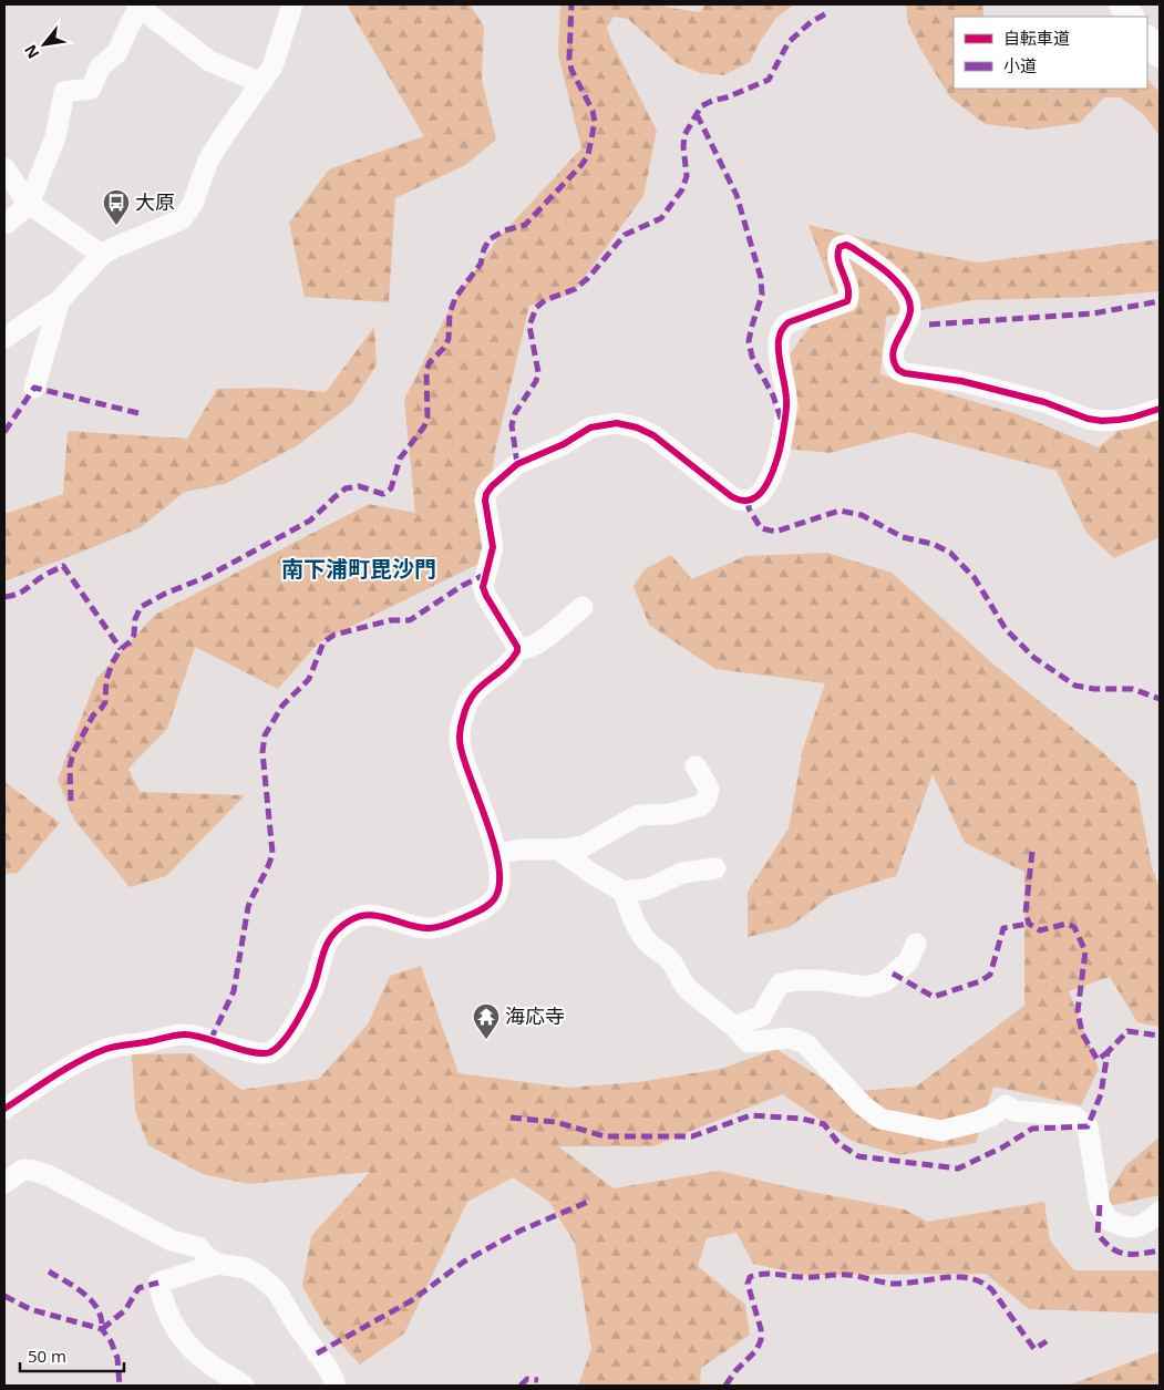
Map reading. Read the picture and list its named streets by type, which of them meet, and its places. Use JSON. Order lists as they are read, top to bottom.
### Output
{
  "districts": ["南下浦町毘沙門"],
  "places": {
    "bus stop": ["大原"],
    "temple": ["海応寺"]
  },
  "legend": ["自転車道", "小道"],
  "scale_bar": "50 m",
  "north": "bottom left"
}
